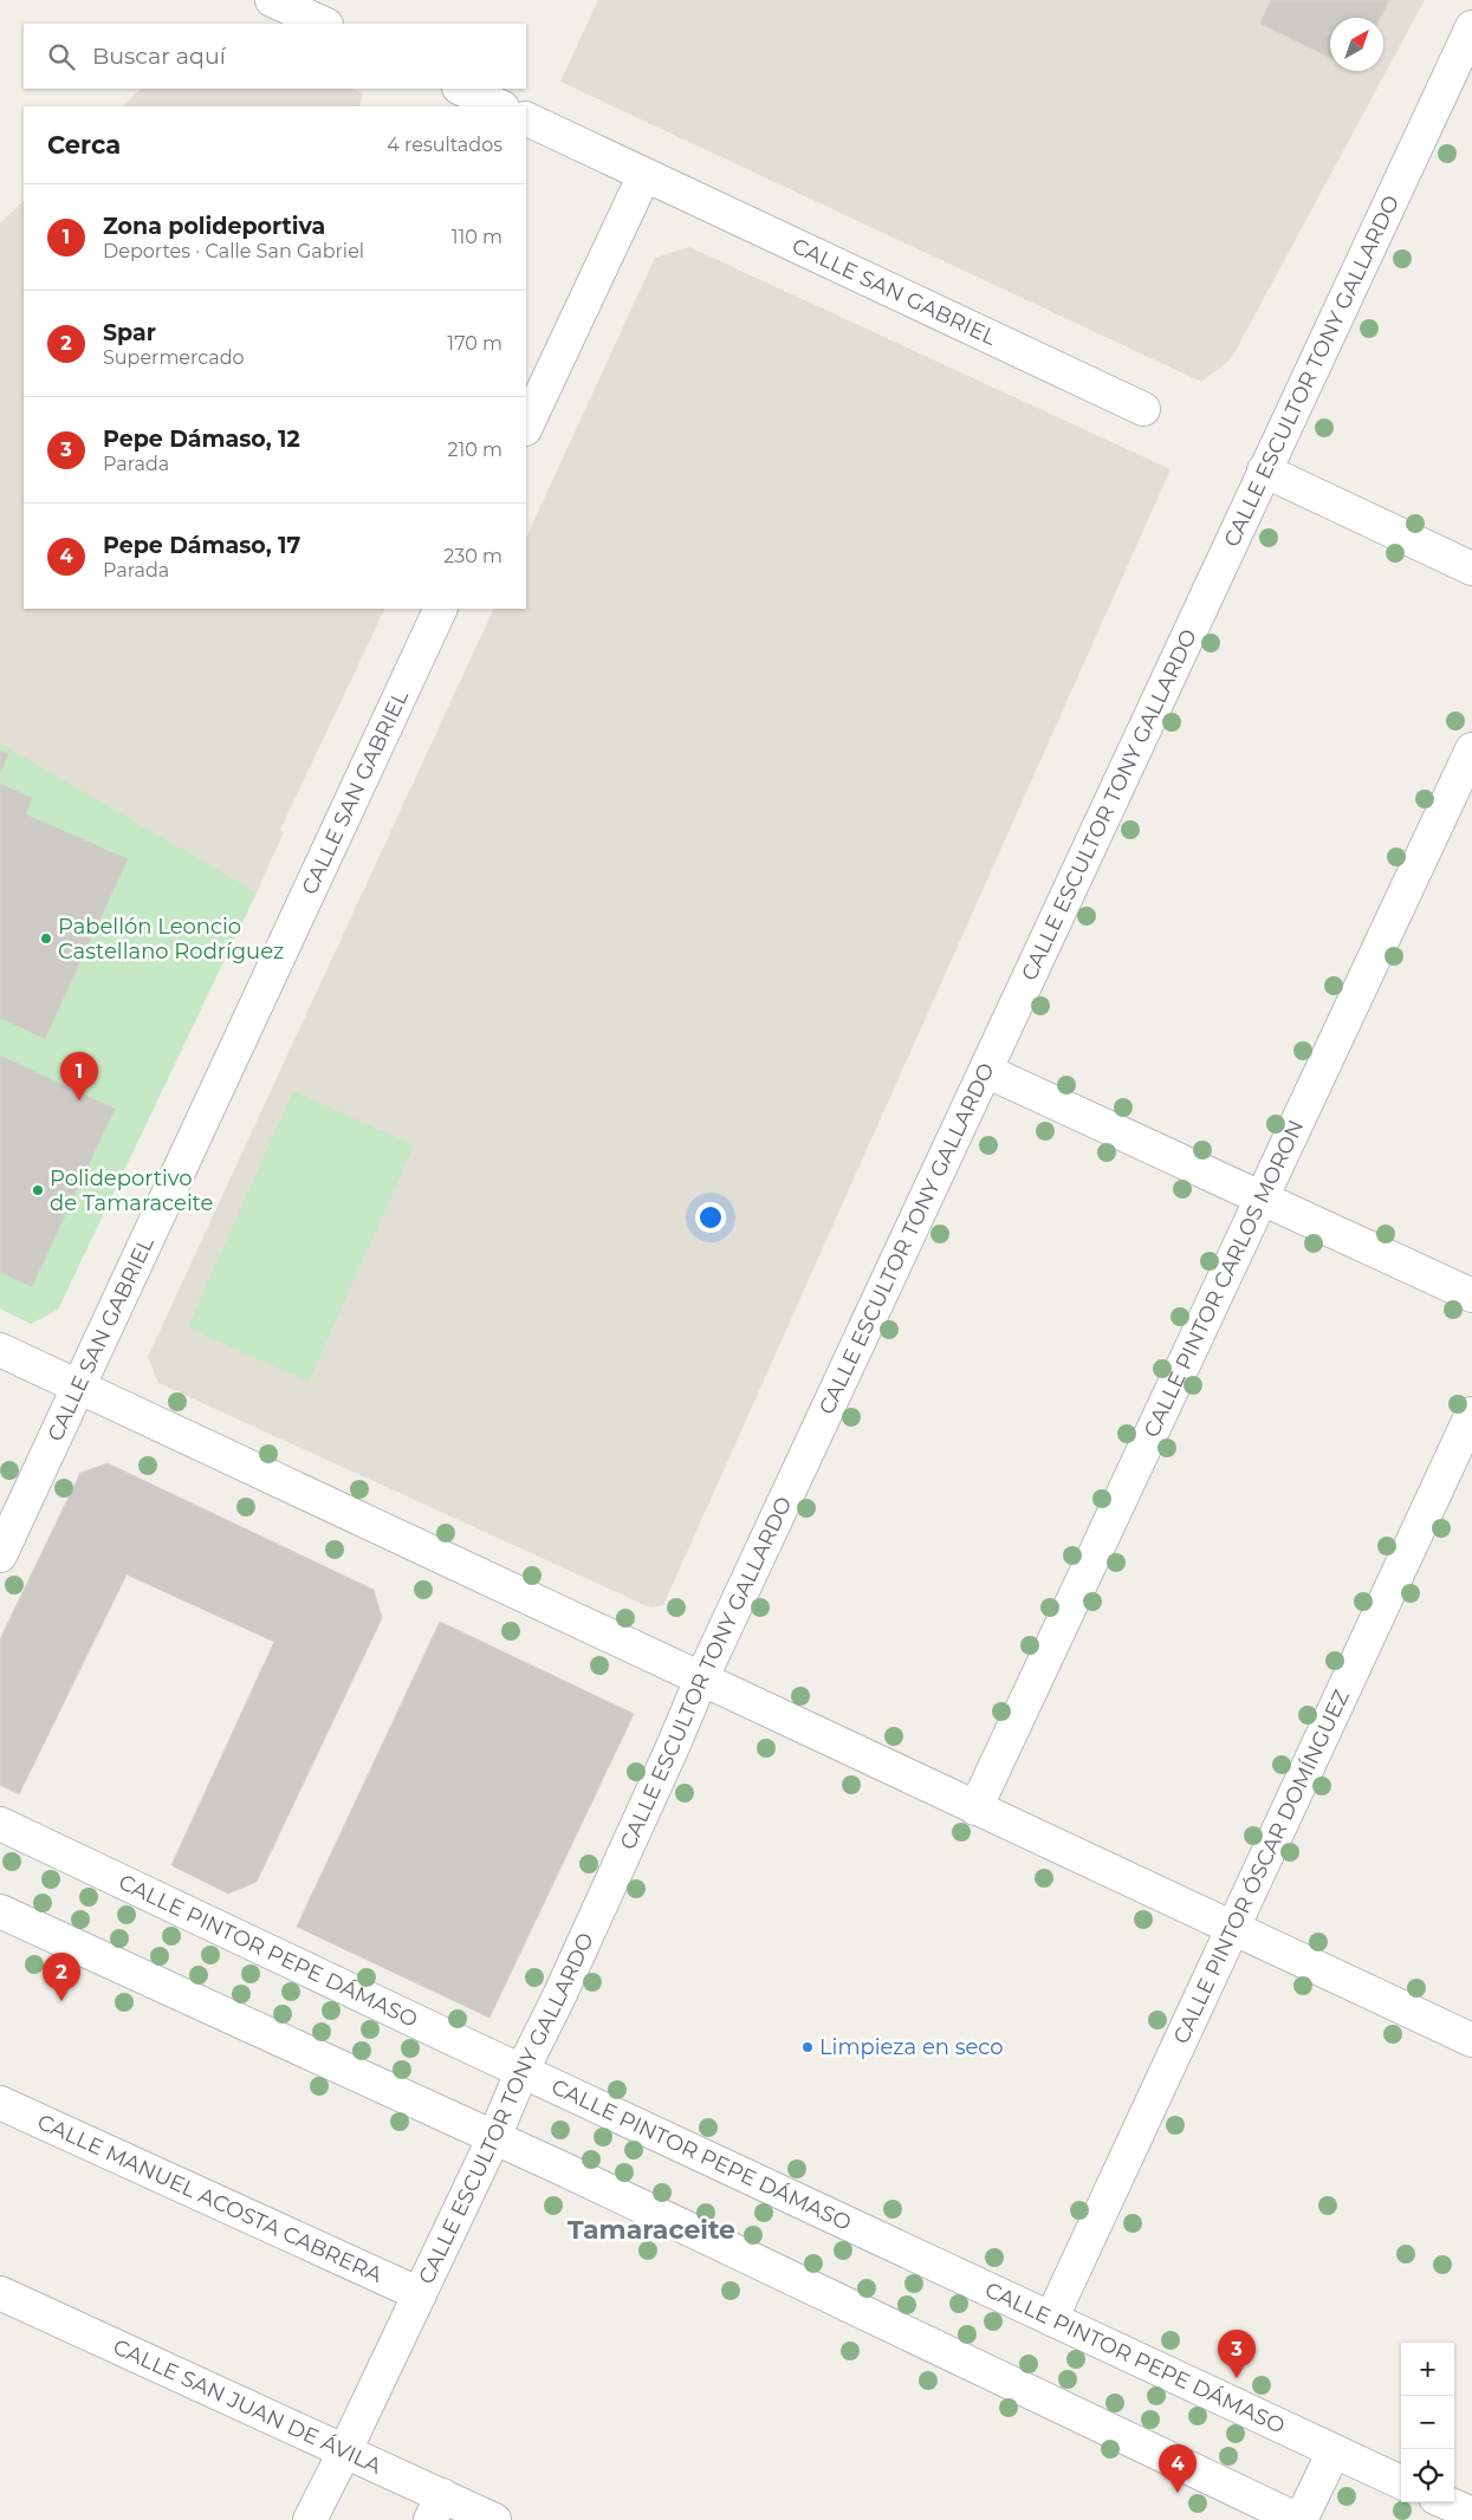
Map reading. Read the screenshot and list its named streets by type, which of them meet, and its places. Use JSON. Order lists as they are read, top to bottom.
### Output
{
  "streets": {
    "street": [
      "CALLE SAN GABRIEL",
      "CALLE ESCULTOR TONY GALLARDO",
      "CALLE PINTOR CARLOS MORON",
      "CALLE PINTOR ÓSCAR DOMÍNGUEZ",
      "CALLE PINTOR PEPE DÁMASO",
      "CALLE MANUEL ACOSTA CABRERA",
      "CALLE SAN JUAN DE ÁVILA"
    ]
  },
  "crossings": [
    ["CALLE ESCULTOR TONY GALLARDO", "CALLE PINTOR PEPE DÁMASO"],
    ["CALLE ESCULTOR TONY GALLARDO", "CALLE MANUEL ACOSTA CABRERA"],
    ["CALLE ESCULTOR TONY GALLARDO", "CALLE SAN JUAN DE ÁVILA"],
    ["CALLE PINTOR ÓSCAR DOMÍNGUEZ", "CALLE PINTOR PEPE DÁMASO"]
  ],
  "districts": ["Tamaraceite"],
  "places": ["Pabellón Leoncio Castellano Rodríguez", "Polideportivo de Tamaraceite", "Limpieza en seco"],
  "north": "top right",
  "page": {
    "search": "Buscar aquí",
    "heading": ["Cerca", "4 resultados"],
    "list": [
      {
        "mark": "1",
        "name": "Zona polideportiva",
        "note": "Deportes · Calle San Gabriel",
        "value": "110 m"
      },
      {
        "mark": "2",
        "name": "Spar",
        "note": "Supermercado",
        "value": "170 m"
      },
      {
        "mark": "3",
        "name": "Pepe Dámaso, 12",
        "note": "Parada",
        "value": "210 m"
      },
      {
        "mark": "4",
        "name": "Pepe Dámaso, 17",
        "note": "Parada",
        "value": "230 m"
      }
    ],
    "pins": [
      "1",
      "2",
      "3",
      "4"
    ],
    "map_buttons": ["+", "−"]
  }
}
